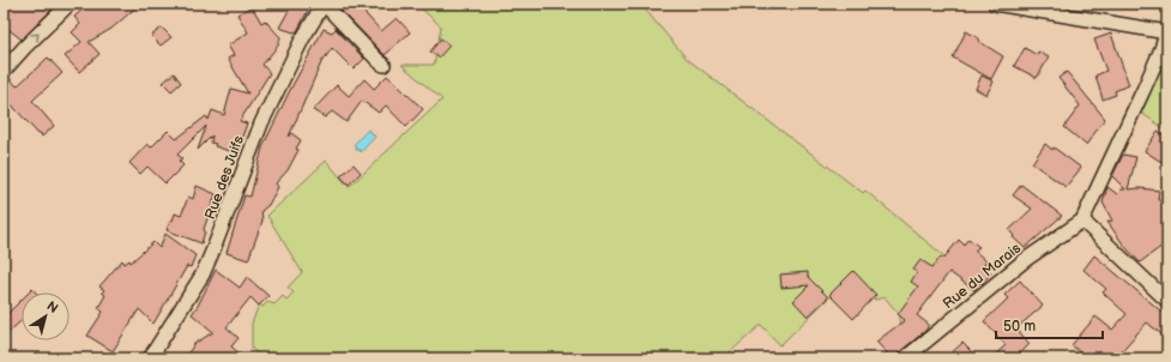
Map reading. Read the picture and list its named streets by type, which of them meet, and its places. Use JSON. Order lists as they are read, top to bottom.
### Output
{
  "streets": {
    "street": ["Rue des Juifs", "Rue du Marais"]
  },
  "scale_bar": "50 m",
  "north": "top right"
}
